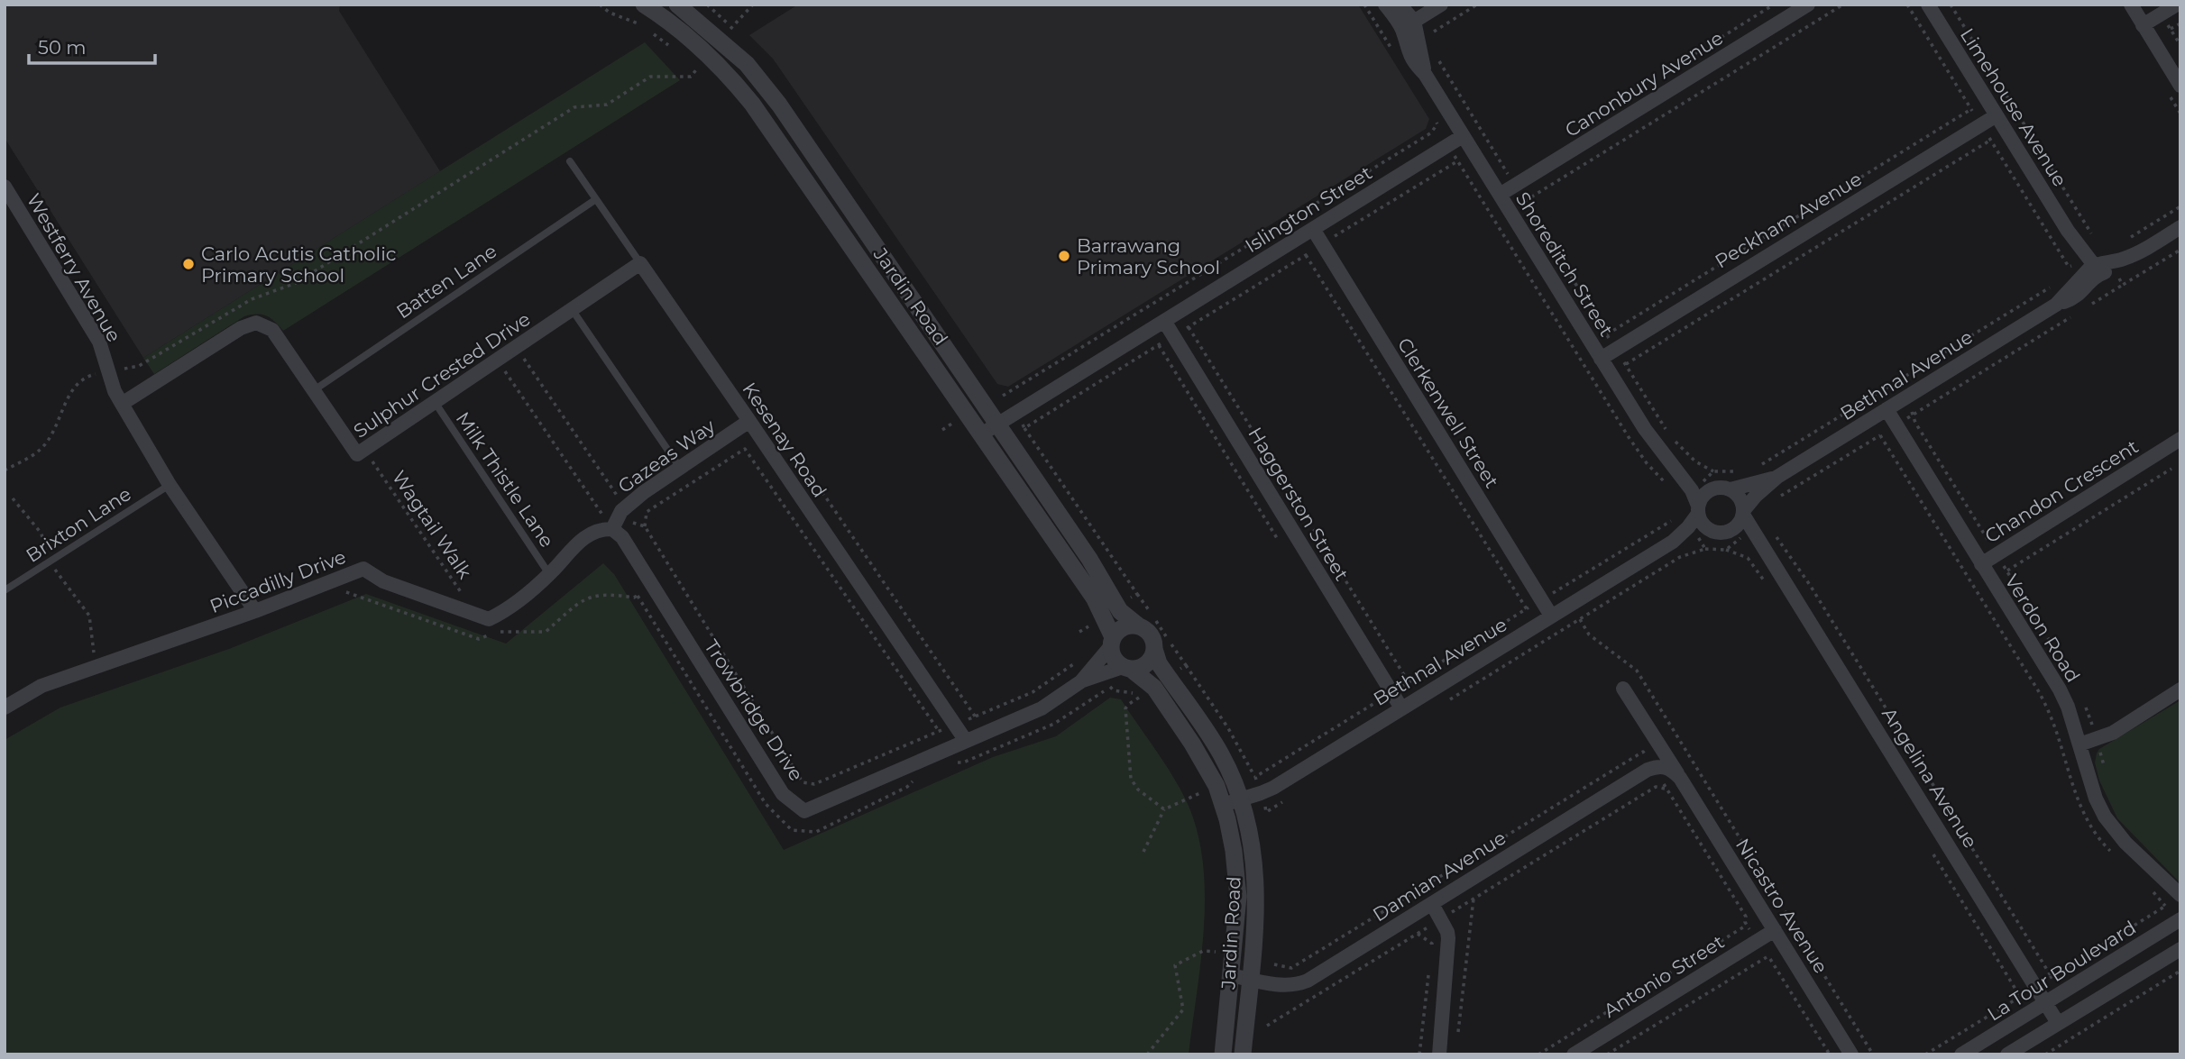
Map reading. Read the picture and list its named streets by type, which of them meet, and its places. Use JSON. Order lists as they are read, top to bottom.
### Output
{
  "streets": {
    "street": [
      "Canonbury Avenue",
      "Limehouse Avenue",
      "Islington Street",
      "Peckham Avenue",
      "Shoreditch Street",
      "Westferry Avenue",
      "Jardin Road",
      "Sulphur Crested Drive",
      "Bethnal Avenue",
      "Clerkenwell Street",
      "Kesenay Road",
      "Gazeas Way",
      "Chandon Crescent",
      "Haggerston Street",
      "Piccadilly Drive",
      "Verdon Road",
      "Trowbridge Drive",
      "Angelina Avenue",
      "Damian Avenue",
      "Nicastro Avenue",
      "La Tour Boulevard",
      "Antonio Street"
    ],
    "lane": ["Batten Lane", "Milk Thistle Lane", "Brixton Lane"],
    "path": ["Wagtail Walk"]
  },
  "crossings": [
    ["Canonbury Avenue", "Shoreditch Street"],
    ["Limehouse Avenue", "Peckham Avenue"],
    ["Limehouse Avenue", "Bethnal Avenue"],
    ["Islington Street", "Shoreditch Street"],
    ["Islington Street", "Jardin Road"],
    ["Islington Street", "Clerkenwell Street"],
    ["Islington Street", "Haggerston Street"],
    ["Peckham Avenue", "Shoreditch Street"],
    ["Shoreditch Street", "Bethnal Avenue"],
    ["Shoreditch Street", "Angelina Avenue"],
    ["Westferry Avenue", "Sulphur Crested Drive"],
    ["Westferry Avenue", "Brixton Lane"],
    ["Westferry Avenue", "Piccadilly Drive"],
    ["Batten Lane", "Sulphur Crested Drive"],
    ["Batten Lane", "Kesenay Road"],
    ["Jardin Road", "Bethnal Avenue"],
    ["Jardin Road", "Trowbridge Drive"],
    ["Jardin Road", "Damian Avenue"],
    ["Sulphur Crested Drive", "Kesenay Road"],
    ["Sulphur Crested Drive", "Milk Thistle Lane"],
    ["Sulphur Crested Drive", "Wagtail Walk"],
    ["Bethnal Avenue", "Clerkenwell Street"],
    ["Bethnal Avenue", "Haggerston Street"],
    ["Bethnal Avenue", "Verdon Road"],
    ["Bethnal Avenue", "Angelina Avenue"],
    ["Kesenay Road", "Gazeas Way"],
    ["Kesenay Road", "Trowbridge Drive"],
    ["Gazeas Way", "Piccadilly Drive"],
    ["Gazeas Way", "Trowbridge Drive"],
    ["Milk Thistle Lane", "Piccadilly Drive"],
    ["Chandon Crescent", "Verdon Road"],
    ["Wagtail Walk", "Piccadilly Drive"],
    ["Piccadilly Drive", "Trowbridge Drive"],
    ["Angelina Avenue", "La Tour Boulevard"],
    ["Damian Avenue", "Nicastro Avenue"],
    ["Nicastro Avenue", "Antonio Street"]
  ],
  "places": ["Barrawang Primary School", "Carlo Acutis Catholic Primary School"],
  "scale_bar": "50 m"
}
